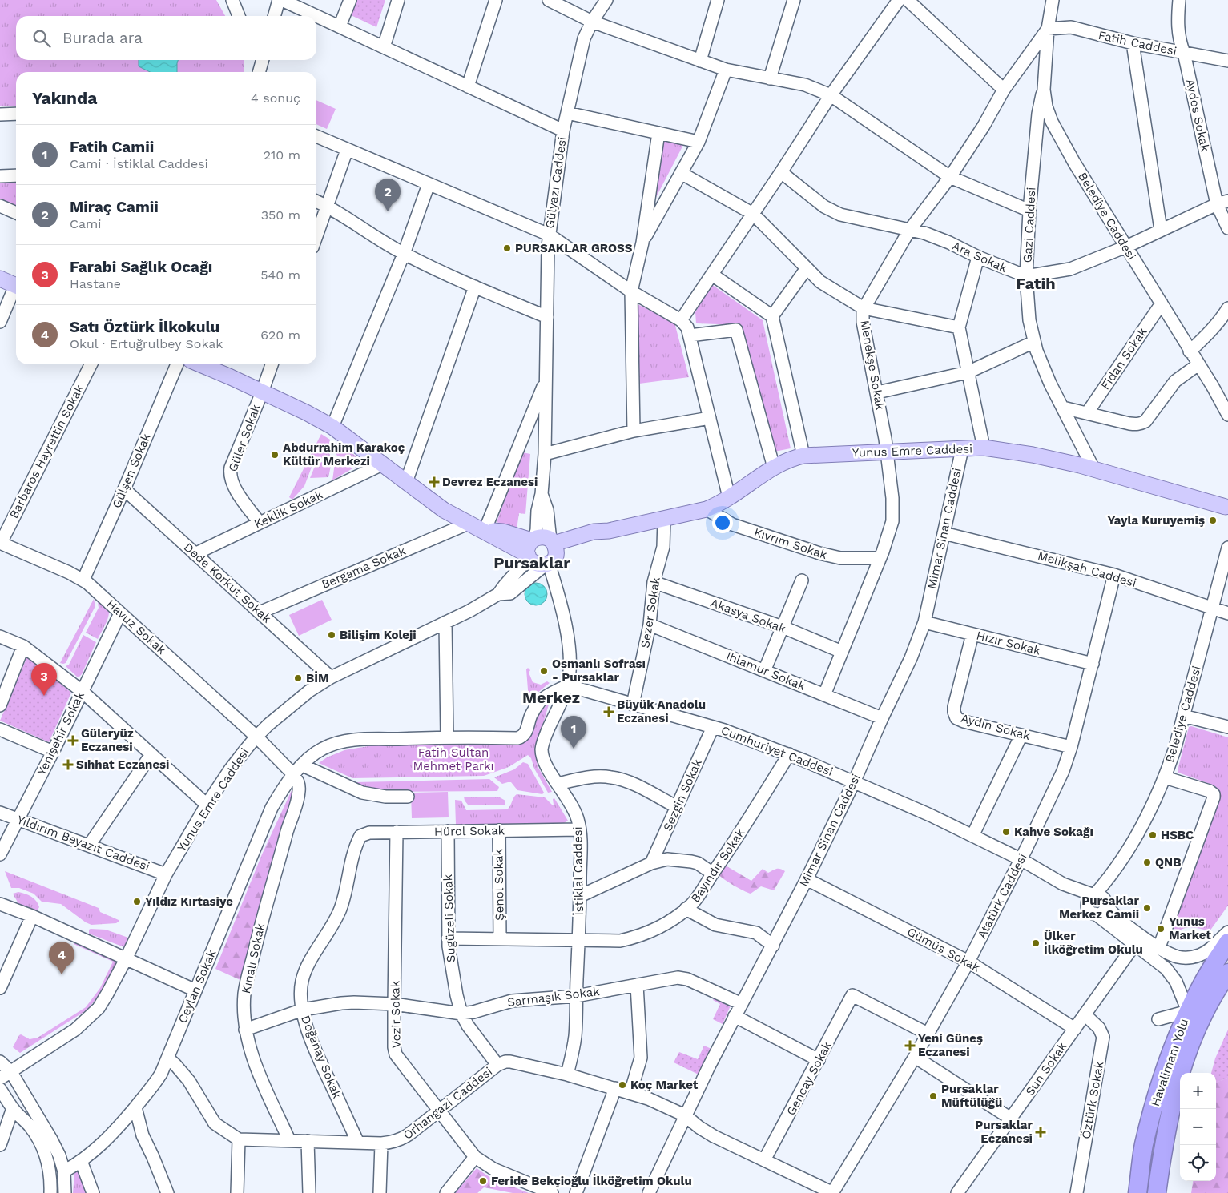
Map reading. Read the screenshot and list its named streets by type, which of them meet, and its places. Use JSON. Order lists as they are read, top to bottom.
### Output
{
  "streets": {
    "highway": ["Havalimanı Yolu"],
    "main road": ["Yunus Emre Caddesi"],
    "street": [
      "Fatih Caddesi",
      "Aydos Sokak",
      "Gülyazı Caddesi",
      "Belediye Caddesi",
      "Gazi Caddesi",
      "Ara Sokak",
      "Fidan Sokak",
      "Menekşe Sokak",
      "Güler Sokak",
      "Barbaros Hayrettin Sokak",
      "Gülşen Sokak",
      "Keklik Sokak",
      "Mimar Sinan Caddesi",
      "Kıvrım Sokak",
      "Bergama Sokak",
      "Melikşah Caddesi",
      "Dede Korkut Sokak",
      "Sezer Sokak",
      "Akasya Sokak",
      "Havuz Sokak",
      "Hızır Sokak",
      "Ihlamur Sokak",
      "Aydın Sokak",
      "Yenişehir Sokak",
      "Cumhuriyet Caddesi",
      "Sezgin Sokak",
      "Hürol Sokak",
      "Yıldırım Beyazıt Caddesi",
      "Bayındır Sokak",
      "İstiklal Caddesi",
      "Şenol Sokak",
      "Atatürk Caddesi",
      "Sugüzeli Sokak",
      "Gümüş Sokak",
      "Kınalı Sokak",
      "Ceylan Sokak",
      "Sarmaşık Sokak",
      "Vezir Sokak",
      "Doğanay Sokak",
      "Sun Sokak",
      "Gencay Sokak",
      "Öztürk Sokak",
      "Orhangazi Caddesi"
    ]
  },
  "crossings": [
    ["Fatih Caddesi", "Aydos Sokak"],
    ["Fatih Caddesi", "Belediye Caddesi"],
    ["Fatih Caddesi", "Menekşe Sokak"],
    ["Gülyazı Caddesi", "İstiklal Caddesi"],
    ["Belediye Caddesi", "Gazi Caddesi"],
    ["Belediye Caddesi", "Fidan Sokak"],
    ["Belediye Caddesi", "Menekşe Sokak"],
    ["Belediye Caddesi", "Melikşah Caddesi"],
    ["Gazi Caddesi", "Ara Sokak"],
    ["Gazi Caddesi", "Yunus Emre Caddesi"],
    ["Ara Sokak", "Menekşe Sokak"],
    ["Menekşe Sokak", "Yunus Emre Caddesi"],
    ["Menekşe Sokak", "Kıvrım Sokak"],
    ["Menekşe Sokak", "Akasya Sokak"],
    ["Menekşe Sokak", "Ihlamur Sokak"],
    ["Güler Sokak", "Keklik Sokak"],
    ["Yunus Emre Caddesi", "Mimar Sinan Caddesi"],
    ["Yunus Emre Caddesi", "Kıvrım Sokak"],
    ["Yunus Emre Caddesi", "Dede Korkut Sokak"],
    ["Yunus Emre Caddesi", "Sezer Sokak"],
    ["Yunus Emre Caddesi", "Havuz Sokak"],
    ["Yunus Emre Caddesi", "Yıldırım Beyazıt Caddesi"],
    ["Yunus Emre Caddesi", "İstiklal Caddesi"],
    ["Barbaros Hayrettin Sokak", "Havuz Sokak"],
    ["Gülşen Sokak", "Dede Korkut Sokak"],
    ["Gülşen Sokak", "Havuz Sokak"],
    ["Keklik Sokak", "Dede Korkut Sokak"],
    ["Mimar Sinan Caddesi", "Melikşah Caddesi"],
    ["Mimar Sinan Caddesi", "Hızır Sokak"],
    ["Mimar Sinan Caddesi", "Ihlamur Sokak"],
    ["Mimar Sinan Caddesi", "Cumhuriyet Caddesi"],
    ["Mimar Sinan Caddesi", "Gümüş Sokak"],
    ["Mimar Sinan Caddesi", "Sarmaşık Sokak"],
    ["Mimar Sinan Caddesi", "Orhangazi Caddesi"],
    ["Bergama Sokak", "Dede Korkut Sokak"],
    ["Melikşah Caddesi", "Atatürk Caddesi"],
    ["Sezer Sokak", "Akasya Sokak"],
    ["Sezer Sokak", "Ihlamur Sokak"],
    ["Sezer Sokak", "Cumhuriyet Caddesi"],
    ["Havuz Sokak", "Yenişehir Sokak"],
    ["Havuz Sokak", "Kınalı Sokak"],
    ["Havuz Sokak", "Ceylan Sokak"],
    ["Hızır Sokak", "Aydın Sokak"],
    ["Hızır Sokak", "Atatürk Caddesi"],
    ["Aydın Sokak", "Atatürk Caddesi"],
    ["Yenişehir Sokak", "Yıldırım Beyazıt Caddesi"],
    ["Cumhuriyet Caddesi", "Sezgin Sokak"],
    ["Cumhuriyet Caddesi", "Bayındır Sokak"],
    ["Cumhuriyet Caddesi", "İstiklal Caddesi"],
    ["Cumhuriyet Caddesi", "Atatürk Caddesi"],
    ["Cumhuriyet Caddesi", "Ceylan Sokak"],
    ["Hürol Sokak", "İstiklal Caddesi"],
    ["Hürol Sokak", "Şenol Sokak"],
    ["Hürol Sokak", "Sugüzeli Sokak"],
    ["Hürol Sokak", "Vezir Sokak"],
    ["Hürol Sokak", "Doğanay Sokak"],
    ["Bayındır Sokak", "İstiklal Caddesi"],
    ["Bayındır Sokak", "Şenol Sokak"],
    ["Bayındır Sokak", "Sugüzeli Sokak"],
    ["İstiklal Caddesi", "Ceylan Sokak"],
    ["İstiklal Caddesi", "Sarmaşık Sokak"],
    ["İstiklal Caddesi", "Orhangazi Caddesi"],
    ["Atatürk Caddesi", "Gümüş Sokak"],
    ["Atatürk Caddesi", "Gencay Sokak"],
    ["Atatürk Caddesi", "Orhangazi Caddesi"],
    ["Sugüzeli Sokak", "Sarmaşık Sokak"],
    ["Sugüzeli Sokak", "Orhangazi Caddesi"],
    ["Gümüş Sokak", "Sun Sokak"],
    ["Kınalı Sokak", "Ceylan Sokak"],
    ["Kınalı Sokak", "Sarmaşık Sokak"],
    ["Kınalı Sokak", "Orhangazi Caddesi"],
    ["Sarmaşık Sokak", "Vezir Sokak"],
    ["Sarmaşık Sokak", "Doğanay Sokak"],
    ["Vezir Sokak", "Orhangazi Caddesi"],
    ["Doğanay Sokak", "Orhangazi Caddesi"],
    ["Sun Sokak", "Öztürk Sokak"],
    ["Gencay Sokak", "Orhangazi Caddesi"]
  ],
  "districts": ["Fatih", "Pursaklar", "Merkez"],
  "parks": ["Fatih Sultan Mehmet Parkı"],
  "places": {
    "other": [
      "PURSAKLAR GROSS",
      "Abdurrahim Karakoç Kültür Merkezi",
      "Yayla Kuruyemiş",
      "Bilişim Koleji",
      "Osmanlı Sofrası - Pursaklar",
      "BİM",
      "Kahve Sokağı",
      "HSBC",
      "QNB",
      "Yıldız Kırtasiye",
      "Pursaklar Merkez Camii",
      "Yunus Market",
      "Ülker İlköğretim Okulu",
      "Koç Market",
      "Pursaklar Müftülüğü",
      "Feride Bekçioğlu İlköğretim Okulu"
    ],
    "health": [
      "Devrez Eczanesi",
      "Büyük Anadolu Eczanesi",
      "Güleryüz Eczanesi",
      "Sıhhat Eczanesi",
      "Yeni Güneş Eczanesi",
      "Pursaklar Eczanesi"
    ]
  },
  "page": {
    "search": "Burada ara",
    "heading": ["Yakında", "4 sonuç"],
    "list": [
      {
        "mark": "1",
        "name": "Fatih Camii",
        "note": "Cami · İstiklal Caddesi",
        "value": "210 m"
      },
      {
        "mark": "2",
        "name": "Miraç Camii",
        "note": "Cami",
        "value": "350 m"
      },
      {
        "mark": "3",
        "name": "Farabi Sağlık Ocağı",
        "note": "Hastane",
        "value": "540 m"
      },
      {
        "mark": "4",
        "name": "Satı Öztürk İlkokulu",
        "note": "Okul · Ertuğrulbey Sokak",
        "value": "620 m"
      }
    ],
    "pins": [
      "2",
      "3",
      "1",
      "4"
    ],
    "map_buttons": ["+", "−"]
  }
}
